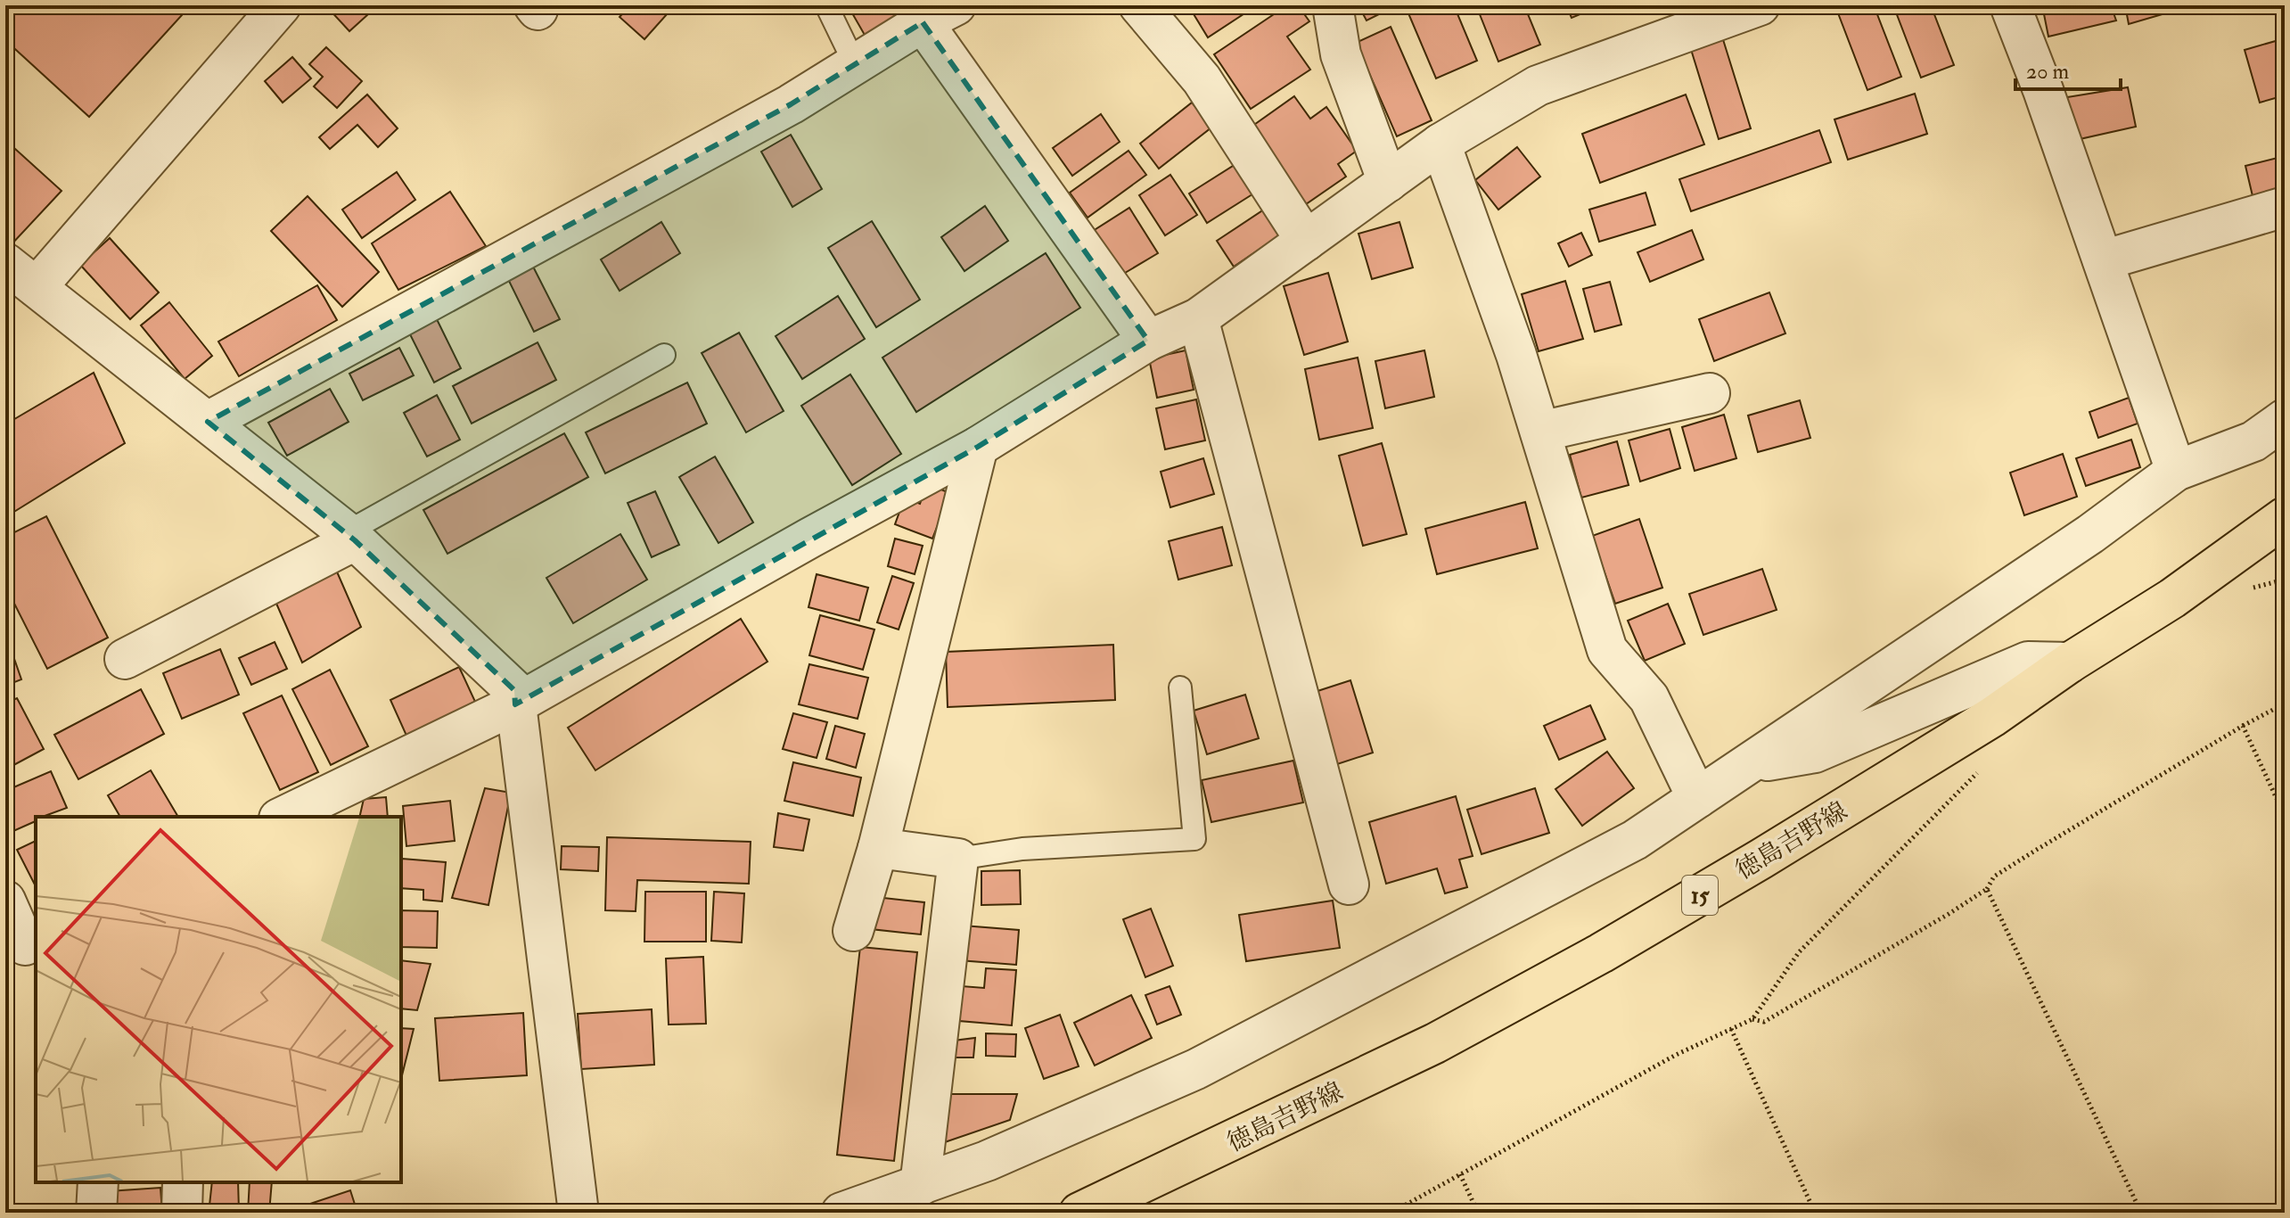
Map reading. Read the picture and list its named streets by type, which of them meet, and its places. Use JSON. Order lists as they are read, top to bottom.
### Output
{
  "streets": {
    "main road": ["徳島吉野線", "15"]
  },
  "scale_bar": "20 m"
}
